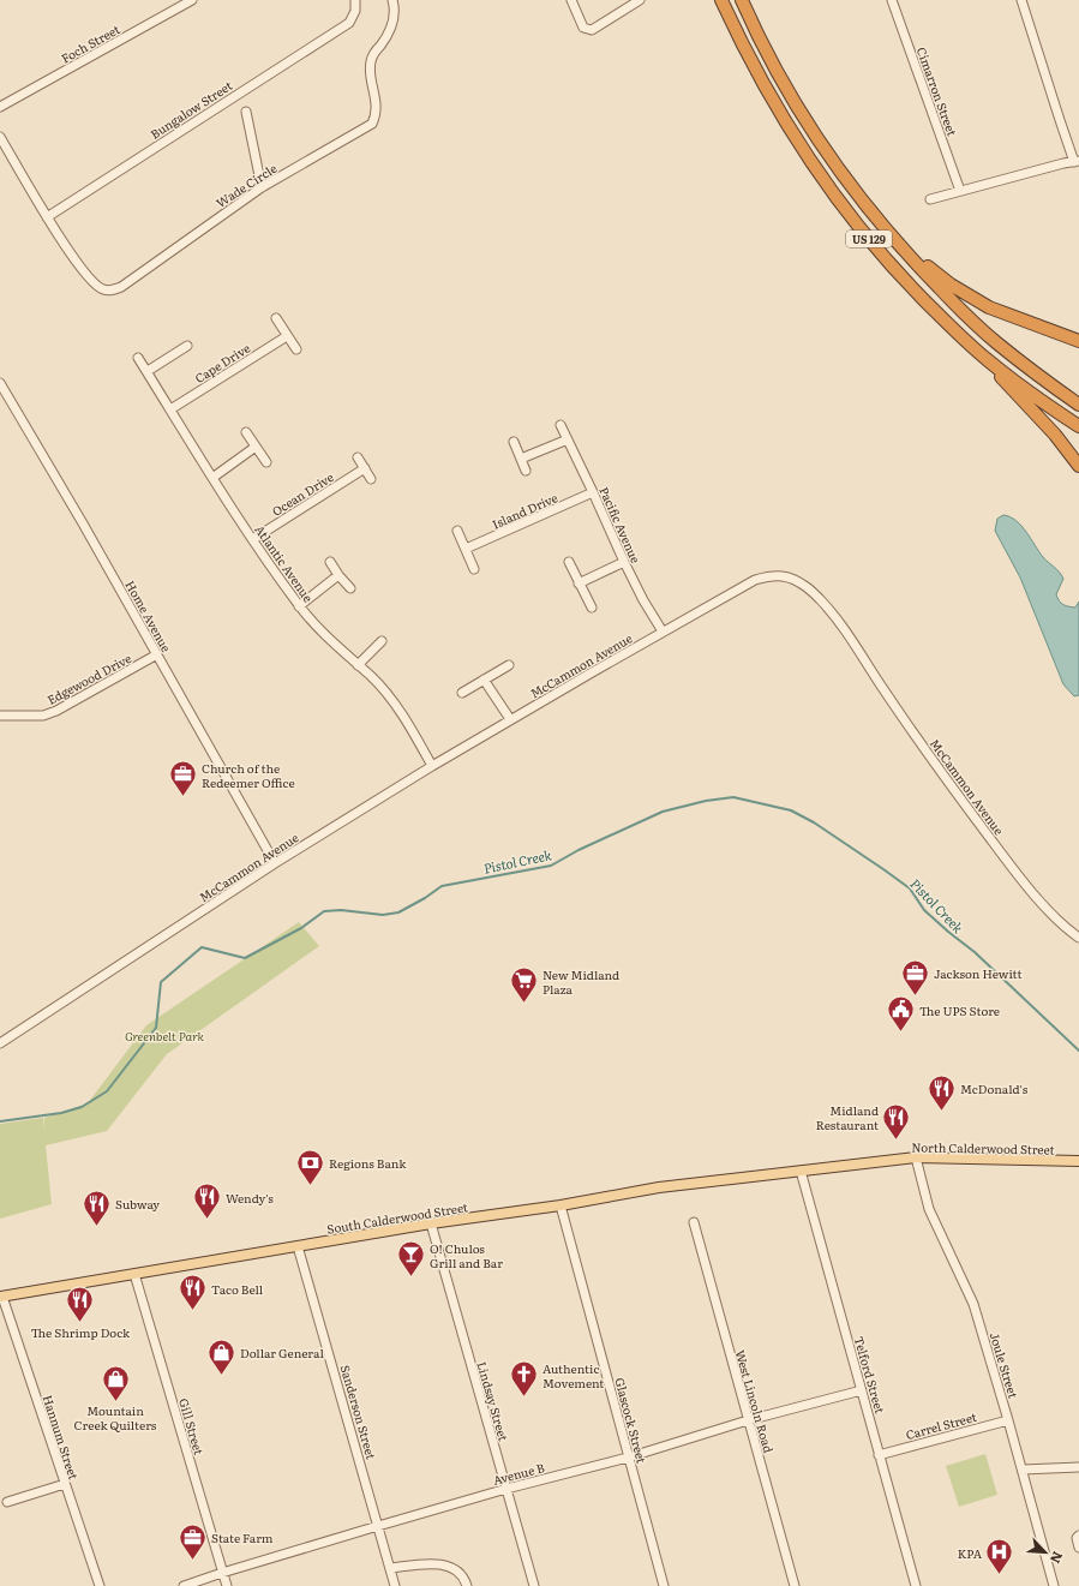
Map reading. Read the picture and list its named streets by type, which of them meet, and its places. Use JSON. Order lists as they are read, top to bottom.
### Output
{
  "streets": {
    "highway": ["US 129"],
    "main road": ["North Calderwood Street", "South Calderwood Street"],
    "street": [
      "Foch Street",
      "Cimarron Street",
      "Bungalow Street",
      "Wade Circle",
      "Cape Drive",
      "Ocean Drive",
      "Island Drive",
      "Pacific Avenue",
      "Atlantic Avenue",
      "Home Avenue",
      "McCammon Avenue",
      "Edgewood Drive",
      "Joule Street",
      "Telford Street",
      "Lindsay Street",
      "West Lincoln Road",
      "Sanderson Street",
      "Glascock Street",
      "Carrel Street",
      "Gill Street",
      "Hannum Street",
      "Avenue B"
    ]
  },
  "crossings": [
    ["Bungalow Street", "Wade Circle"],
    ["Cape Drive", "Atlantic Avenue"],
    ["Ocean Drive", "Atlantic Avenue"],
    ["Island Drive", "Pacific Avenue"],
    ["Pacific Avenue", "McCammon Avenue"],
    ["Atlantic Avenue", "McCammon Avenue"],
    ["Home Avenue", "McCammon Avenue"],
    ["Home Avenue", "Edgewood Drive"],
    ["North Calderwood Street", "South Calderwood Street"],
    ["North Calderwood Street", "Joule Street"],
    ["North Calderwood Street", "Telford Street"],
    ["South Calderwood Street", "Telford Street"],
    ["South Calderwood Street", "Lindsay Street"],
    ["South Calderwood Street", "Sanderson Street"],
    ["South Calderwood Street", "Glascock Street"],
    ["South Calderwood Street", "Gill Street"],
    ["South Calderwood Street", "Hannum Street"],
    ["Joule Street", "Carrel Street"],
    ["Telford Street", "Carrel Street"],
    ["Telford Street", "Avenue B"],
    ["Lindsay Street", "Avenue B"],
    ["West Lincoln Road", "Avenue B"],
    ["Sanderson Street", "Avenue B"],
    ["Glascock Street", "Avenue B"],
    ["Gill Street", "Avenue B"]
  ],
  "water": ["Pistol Creek"],
  "parks": ["Greenbelt Park"],
  "places": {
    "office": ["Church of the Redeemer Office", "Jackson Hewitt", "State Farm"],
    "supermarket": ["New Midland Plaza"],
    "public building": ["The UPS Store"],
    "restaurant": [
      "McDonald's",
      "Midland Restaurant",
      "Wendy's",
      "Subway",
      "Taco Bell",
      "The Shrimp Dock"
    ],
    "bank": ["Regions Bank"],
    "bar": ["O! Chulos Grill and Bar"],
    "shop": ["Dollar General", "Mountain Creek Quilters"],
    "church": ["Authentic Movement"],
    "hospital": ["KPA"]
  },
  "north": "bottom right"
}
